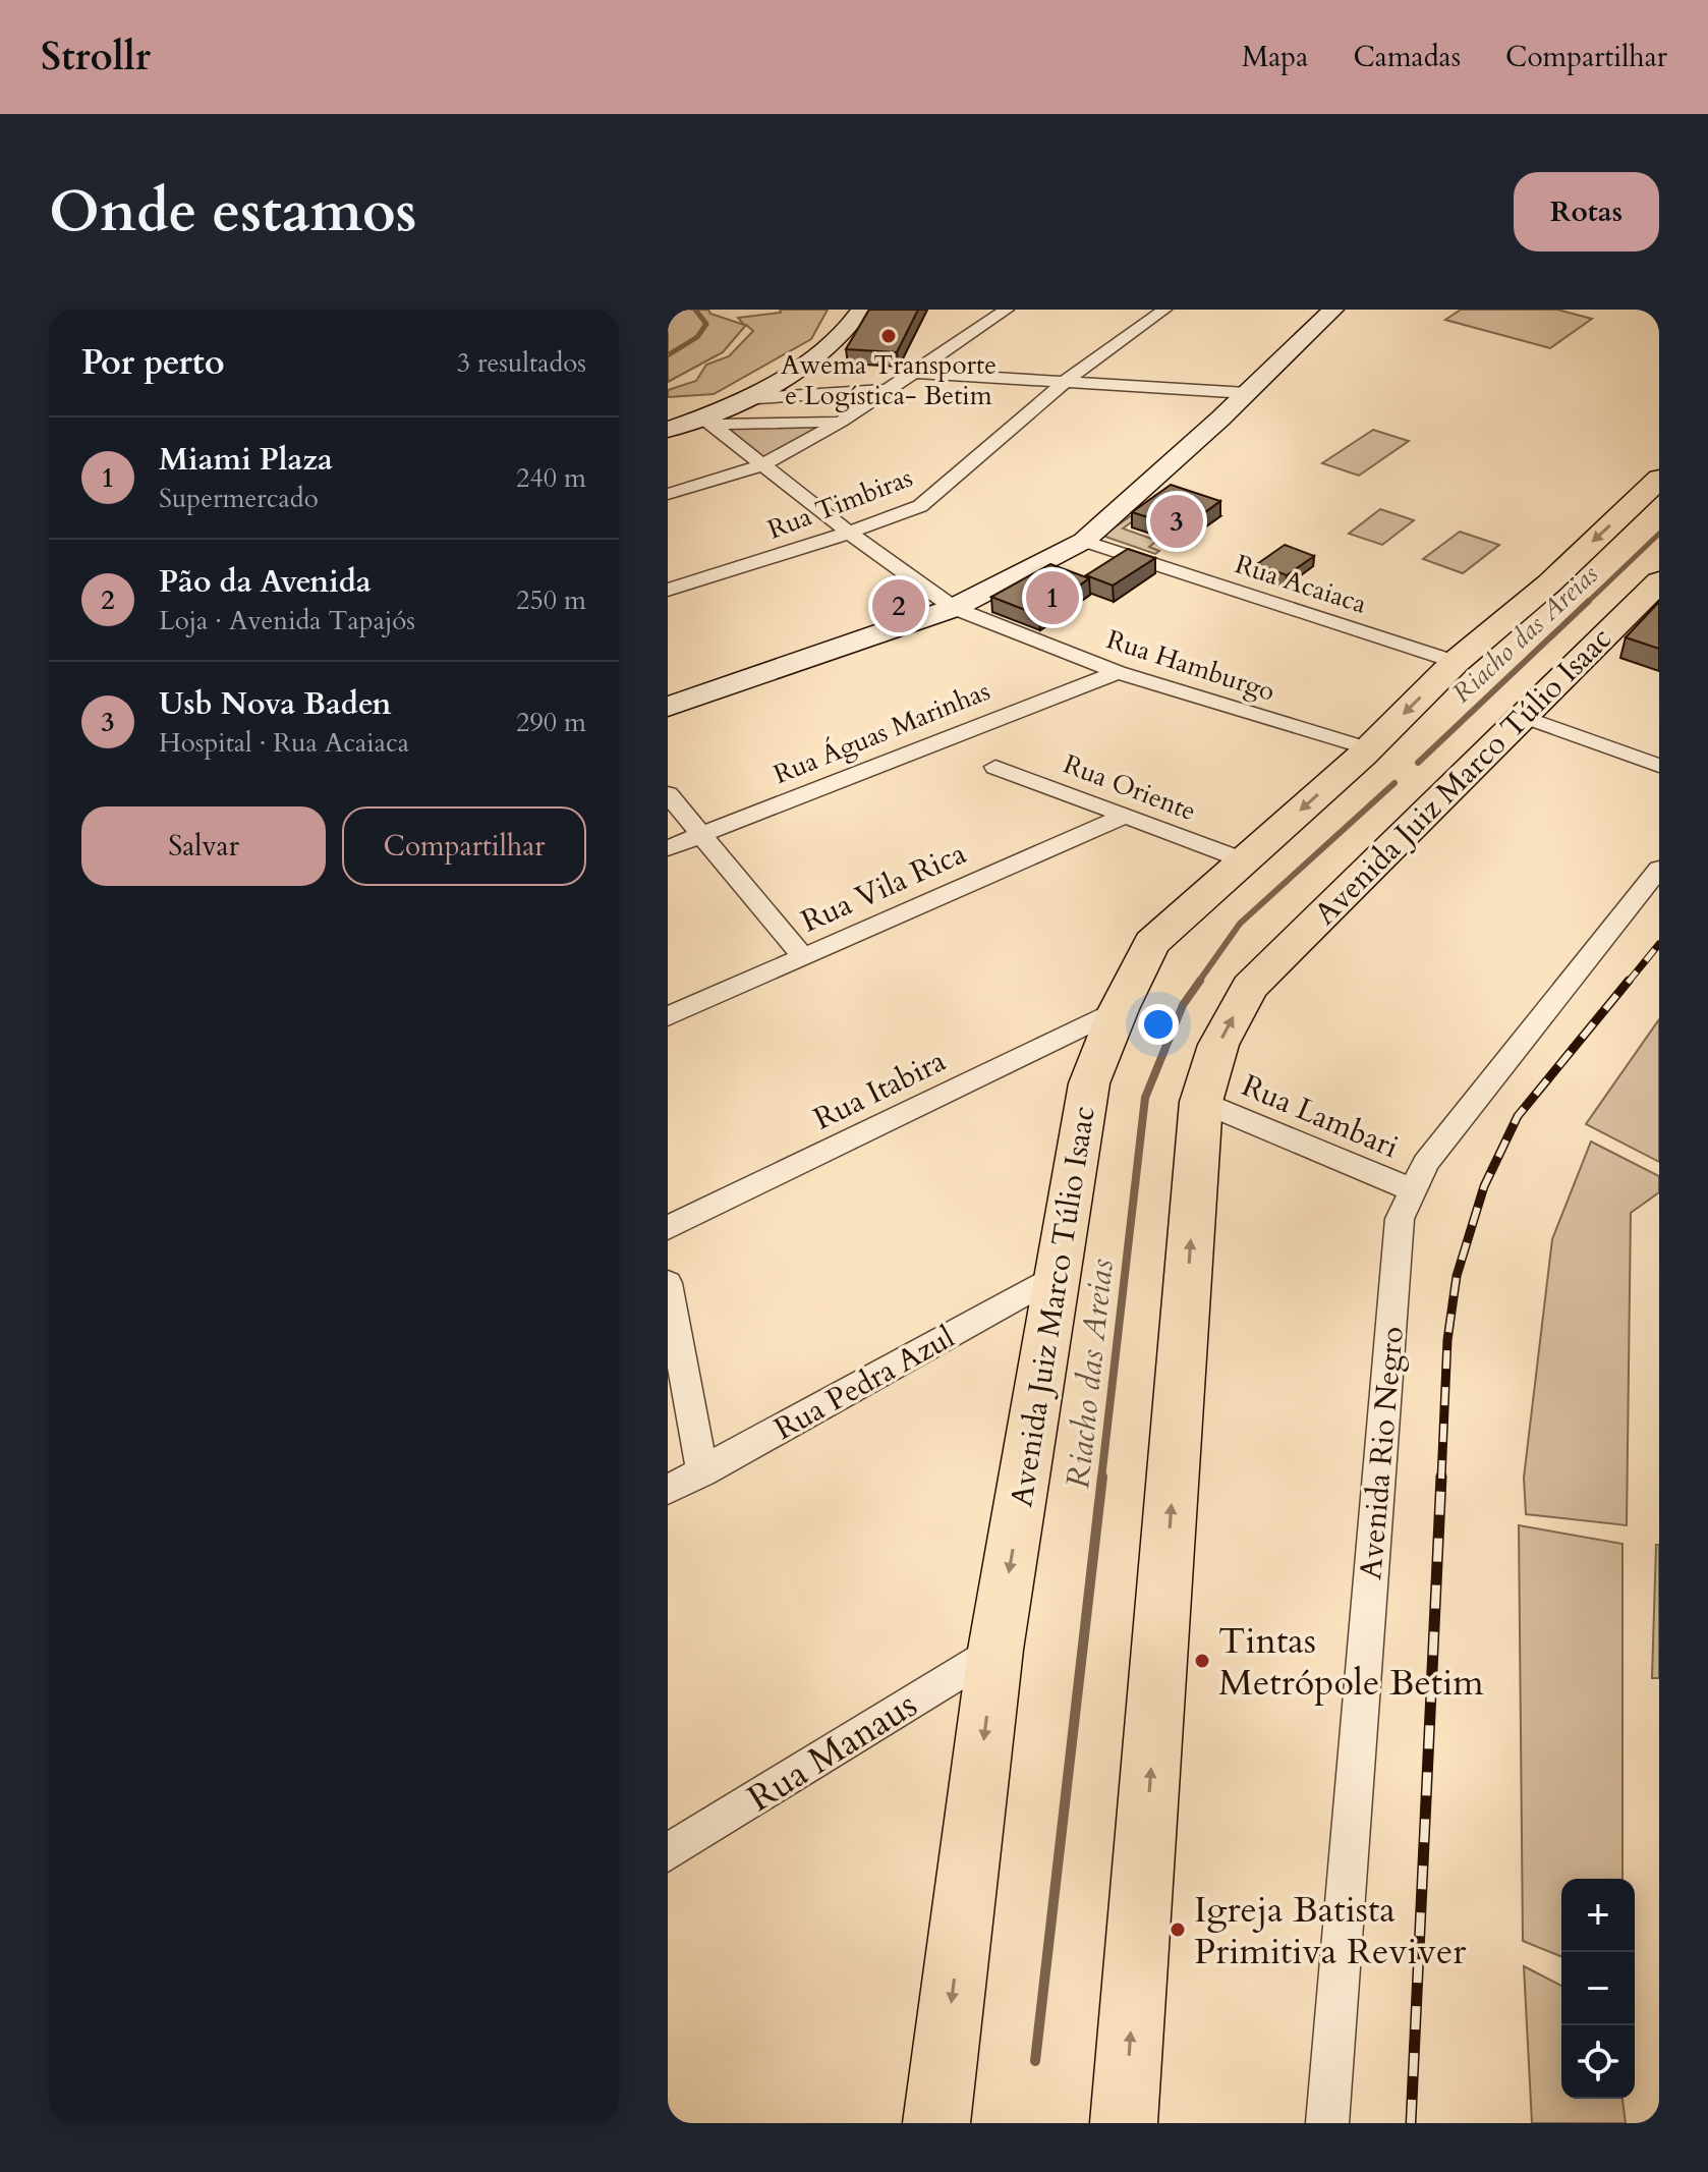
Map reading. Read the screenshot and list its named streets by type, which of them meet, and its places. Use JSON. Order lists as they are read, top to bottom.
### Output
{
  "streets": {
    "main road": ["Avenida Juiz Marco Túlio Isaac"],
    "street": [
      "Rua Timbiras",
      "Rua Acaiaca",
      "Rua Hamburgo",
      "Rua Águas Marinhas",
      "Rua Oriente",
      "Rua Vila Rica",
      "Rua Itabira",
      "Rua Lambari",
      "Rua Pedra Azul",
      "Avenida Rio Negro",
      "Rua Manaus"
    ]
  },
  "crossings": [
    ["Rua Timbiras", "Rua Hamburgo"],
    ["Rua Acaiaca", "Avenida Juiz Marco Túlio Isaac"],
    ["Rua Hamburgo", "Rua Águas Marinhas"],
    ["Rua Hamburgo", "Avenida Juiz Marco Túlio Isaac"],
    ["Avenida Juiz Marco Túlio Isaac", "Rua Oriente"],
    ["Avenida Juiz Marco Túlio Isaac", "Rua Itabira"],
    ["Avenida Juiz Marco Túlio Isaac", "Rua Lambari"],
    ["Avenida Juiz Marco Túlio Isaac", "Rua Pedra Azul"],
    ["Avenida Juiz Marco Túlio Isaac", "Rua Manaus"],
    ["Rua Oriente", "Rua Vila Rica"],
    ["Rua Lambari", "Avenida Rio Negro"]
  ],
  "water": ["Riacho das Areias"],
  "places": ["Awema Transporte e Logística- Betim", "Tintas Metrópole Betim", "Igreja Batista Primitiva Reviver"],
  "page": {
    "header": "Strollr",
    "nav": ["Mapa", "Camadas", "Compartilhar"],
    "buttons": [
      "Rotas",
      ["Salvar", "Compartilhar"]
    ],
    "title": "Onde estamos",
    "heading": ["Por perto", "3 resultados"],
    "list": [
      {
        "mark": "1",
        "name": "Miami Plaza",
        "note": "Supermercado",
        "value": "240 m"
      },
      {
        "mark": "2",
        "name": "Pão da Avenida",
        "note": "Loja · Avenida Tapajós",
        "value": "250 m"
      },
      {
        "mark": "3",
        "name": "Usb Nova Baden",
        "note": "Hospital · Rua Acaiaca",
        "value": "290 m"
      }
    ],
    "pins": ["3", "1", "2"],
    "map_buttons": ["+", "−"]
  }
}
